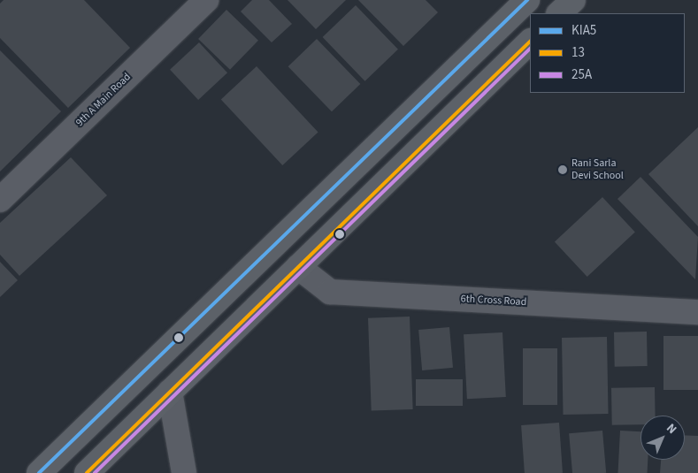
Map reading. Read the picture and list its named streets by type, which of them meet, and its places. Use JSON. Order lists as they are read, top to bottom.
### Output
{
  "streets": {
    "street": ["9th A Main Road", "6th Cross Road"]
  },
  "places": ["Rani Sarla Devi School"],
  "lines": ["transit line KIA5", "transit line 13", "transit line 25A"],
  "legend": ["KIA5", "13", "25A"],
  "north": "top right"
}
